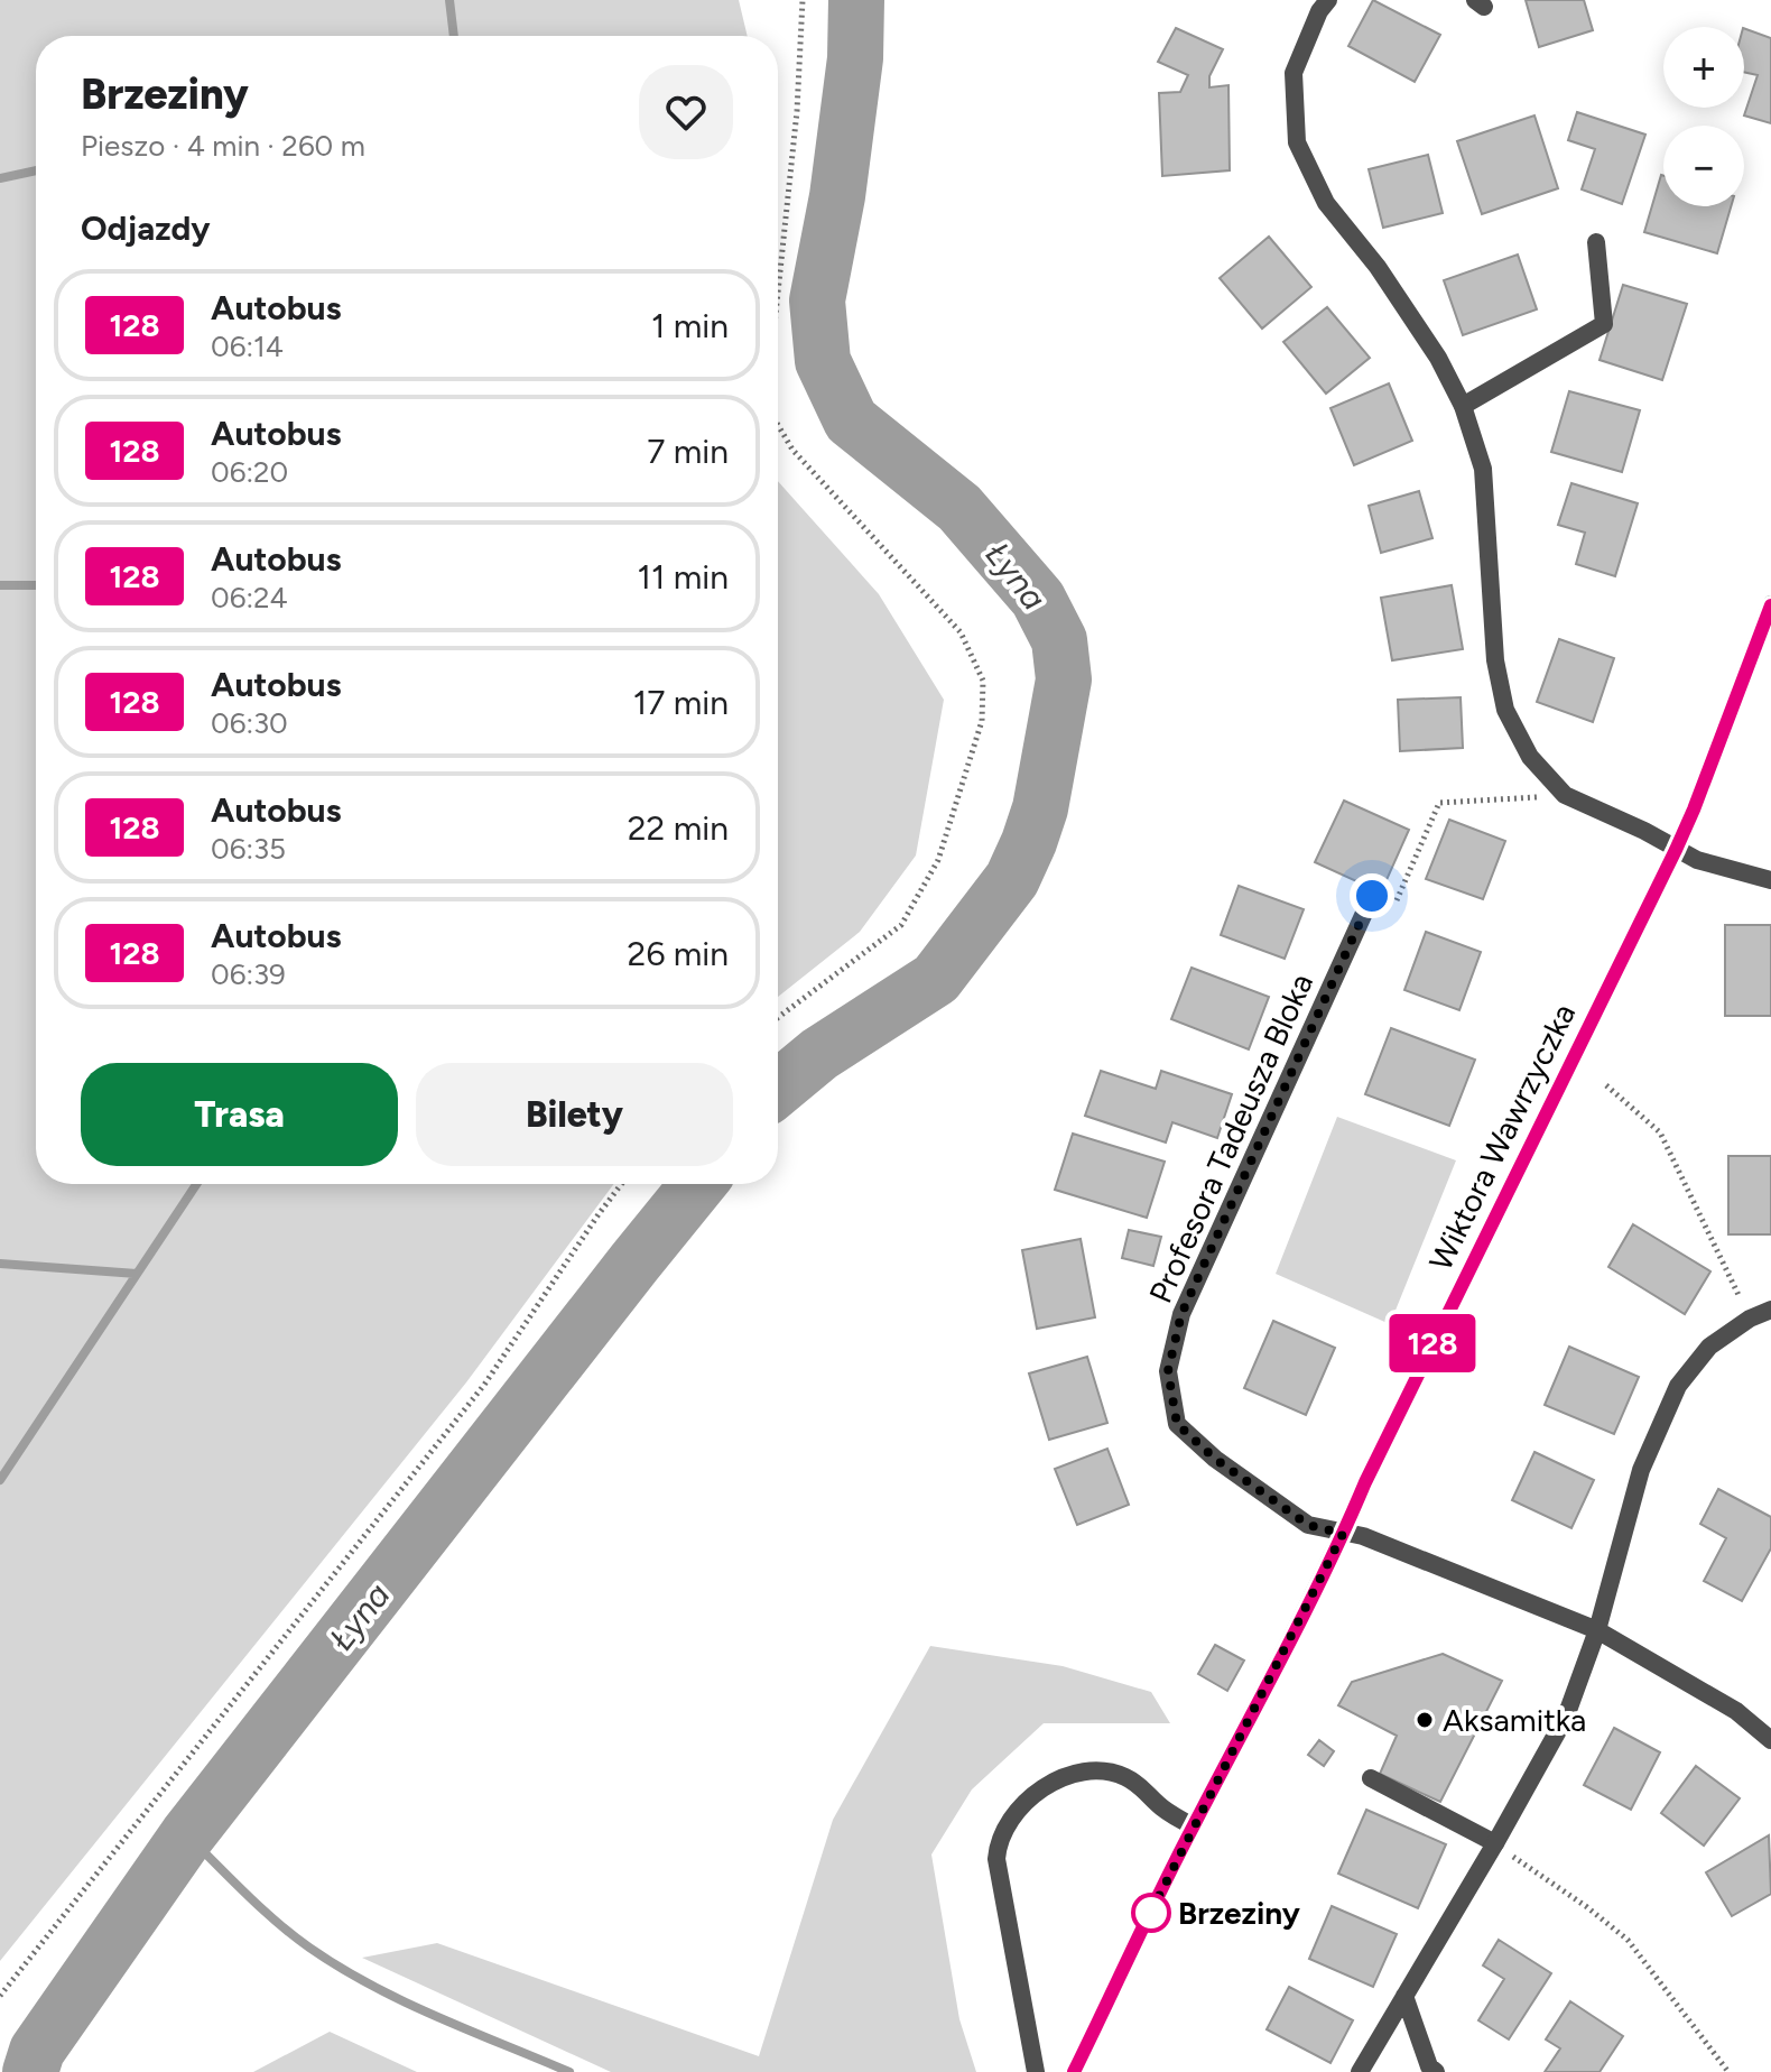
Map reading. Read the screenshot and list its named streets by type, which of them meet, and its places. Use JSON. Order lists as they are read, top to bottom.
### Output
{
  "streets": {
    "street": ["Wiktora Wawrzyczka", "Profesora Tadeusza Bloka"]
  },
  "crossings": [
    ["Wiktora Wawrzyczka", "Profesora Tadeusza Bloka"]
  ],
  "water": ["Łyna"],
  "places": ["Aksamitka", "Brzeziny"],
  "lines": ["bus line 128"],
  "page": {
    "on_map": "128",
    "map_buttons": ["+", "−"],
    "heading": [
      ["Brzeziny", "Pieszo · 4 min · 260 m"],
      "Odjazdy"
    ],
    "list": [
      {
        "mark": "128",
        "name": "Autobus",
        "note": "06:14",
        "value": "1 min"
      },
      {
        "mark": "128",
        "name": "Autobus",
        "note": "06:20",
        "value": "7 min"
      },
      {
        "mark": "128",
        "name": "Autobus",
        "note": "06:24",
        "value": "11 min"
      },
      {
        "mark": "128",
        "name": "Autobus",
        "note": "06:30",
        "value": "17 min"
      },
      {
        "mark": "128",
        "name": "Autobus",
        "note": "06:35",
        "value": "22 min"
      },
      {
        "mark": "128",
        "name": "Autobus",
        "note": "06:39",
        "value": "26 min"
      }
    ],
    "buttons": ["Trasa", "Bilety"]
  }
}
